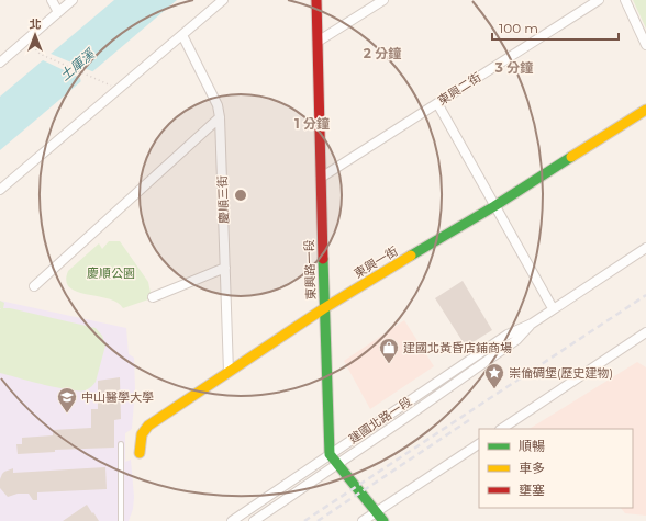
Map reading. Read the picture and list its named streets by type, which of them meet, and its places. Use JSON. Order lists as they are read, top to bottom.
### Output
{
  "streets": {
    "street": [
      "東興二街",
      "慶順三街",
      "東興一街",
      "東興路一段",
      "建國北路一段"
    ]
  },
  "crossings": [
    ["東興二街", "東興路一段"],
    ["慶順三街", "東興一街"],
    ["東興一街", "東興路一段"],
    ["東興路一段", "建國北路一段"]
  ],
  "water": ["土庫溪"],
  "parks": ["慶順公園"],
  "places": {
    "shop": ["建國北黃昏店鋪商場"],
    "place": ["崇倫碉堡(歷史建物)"],
    "school or university": ["中山醫學大學"]
  },
  "legend": ["順暢", "車多", "壅塞"],
  "scale_bar": "100 m",
  "north": "top",
  "rings": ["2 分鐘", "3 分鐘", "1 分鐘"]
}
